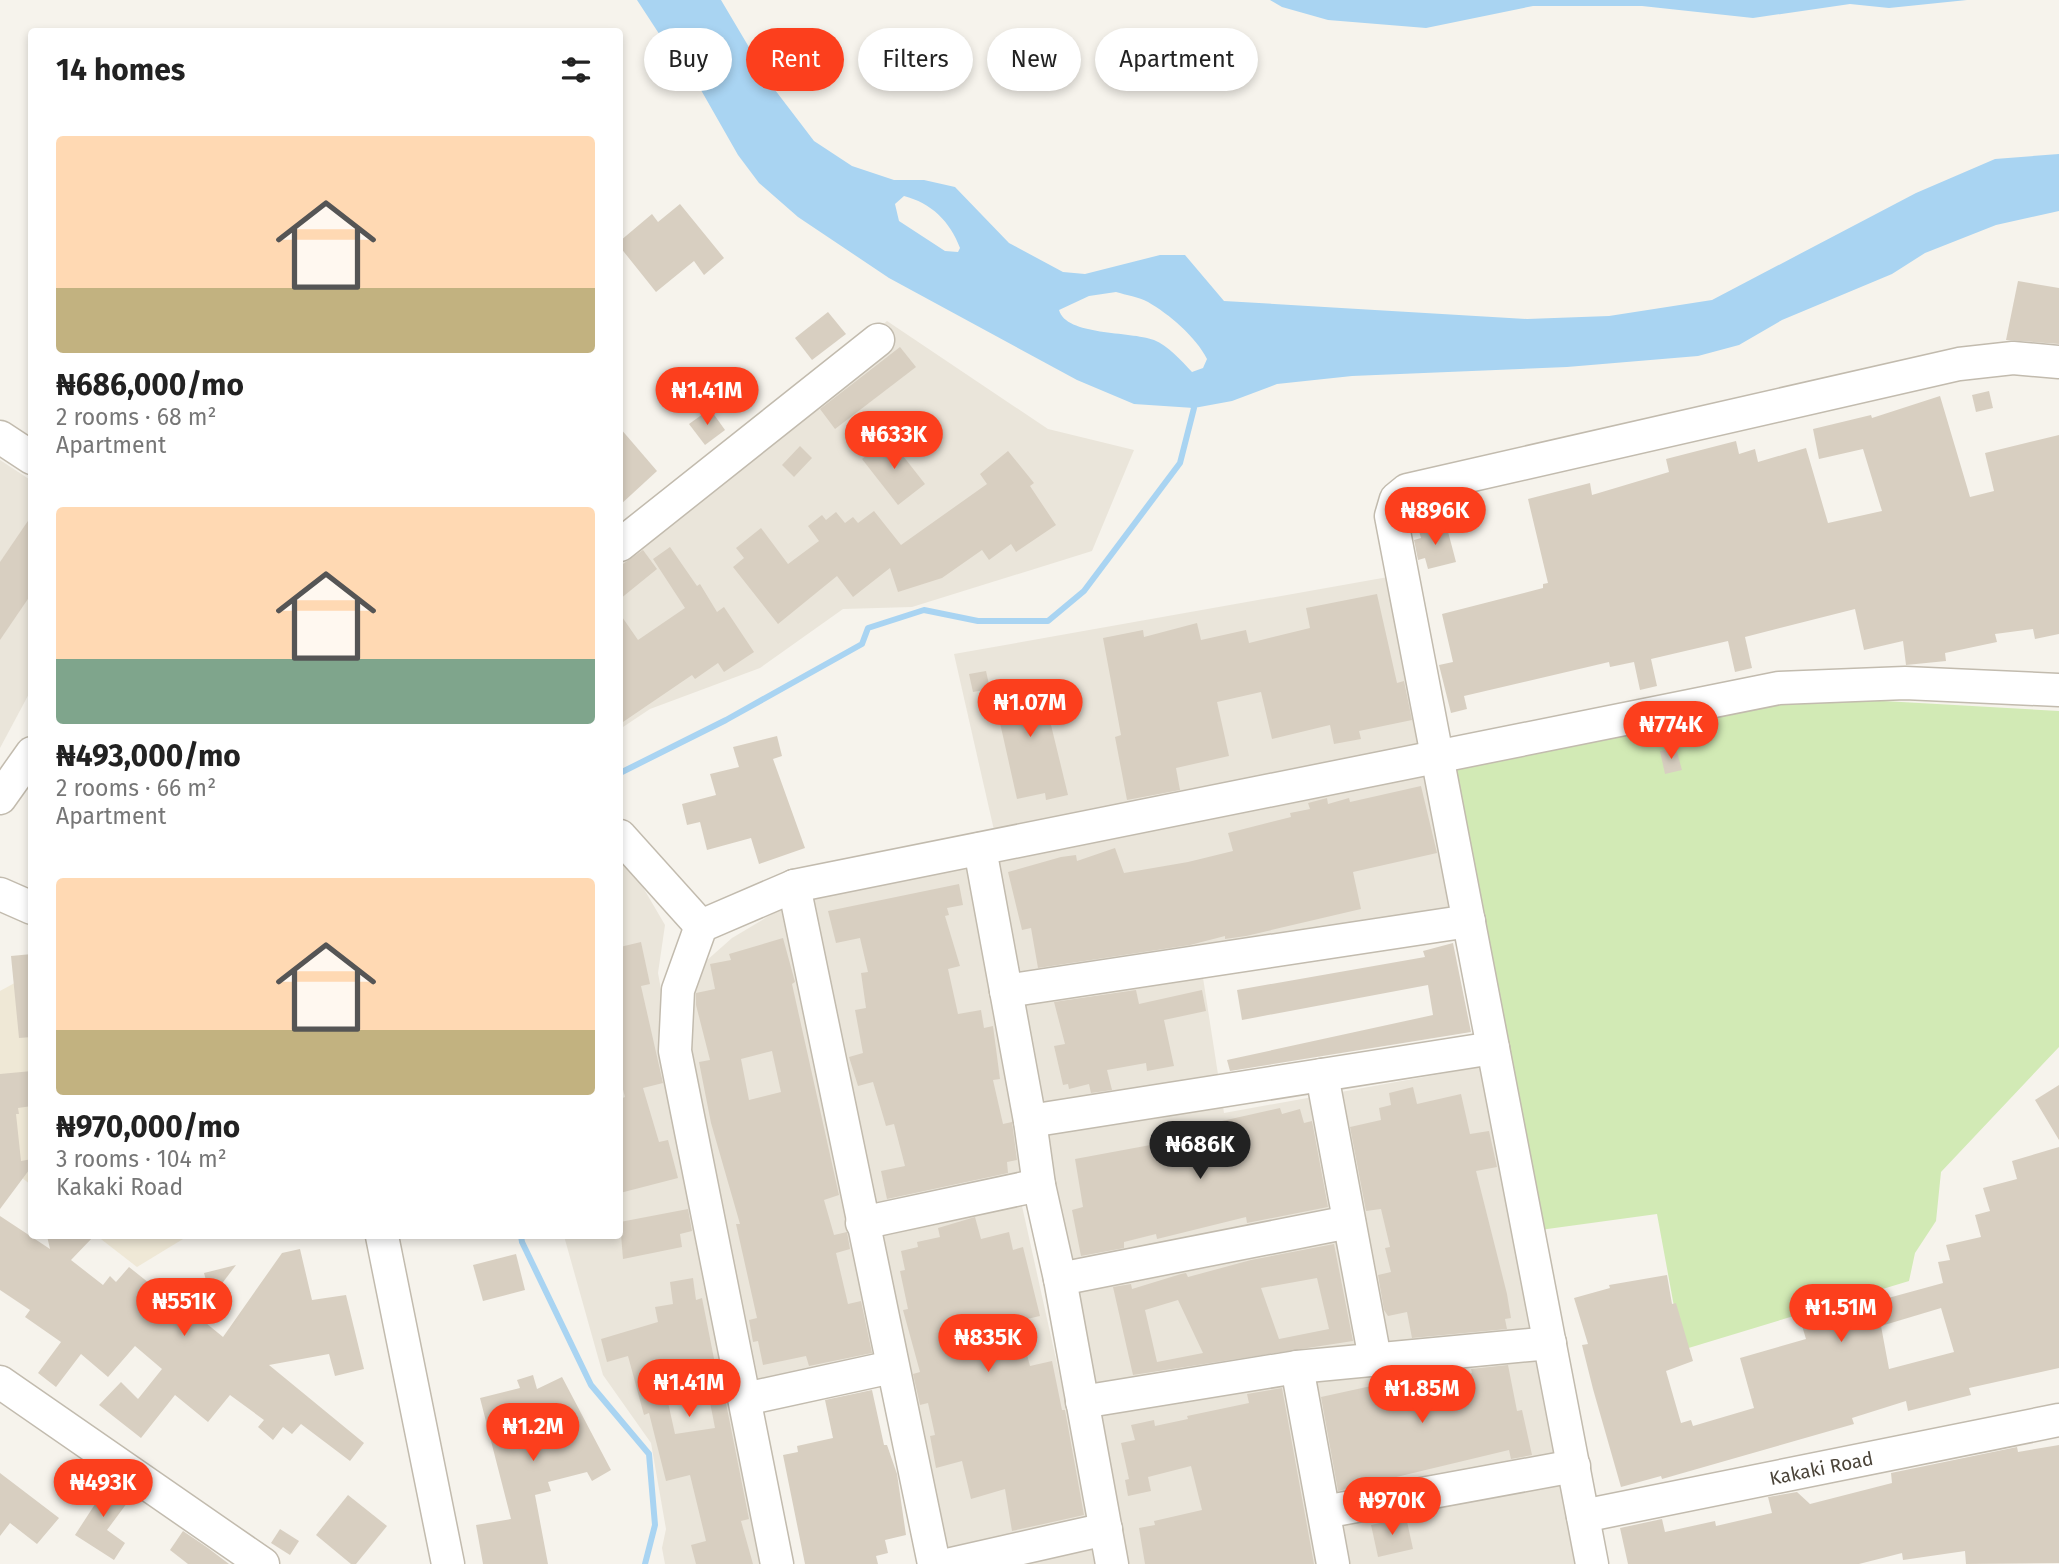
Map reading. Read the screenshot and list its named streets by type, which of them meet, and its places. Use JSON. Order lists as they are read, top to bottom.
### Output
{
  "streets": {
    "street": ["Kakaki Road"]
  },
  "page": {
    "chip": [
      "Buy",
      "Rent",
      "Filters",
      "New",
      "Apartment"
    ],
    "heading": "14 homes",
    "list": [
      {
        "name": "₦686,000/mo",
        "note": "2 rooms · 68 m² · Apartment"
      },
      {
        "name": "₦493,000/mo",
        "note": "2 rooms · 66 m² · Apartment"
      },
      {
        "name": "₦970,000/mo",
        "note": "3 rooms · 104 m² · Kakaki Road"
      }
    ],
    "price": [
      "₦1.41M",
      "₦633K",
      "₦896K",
      "₦1.07M",
      "₦774K",
      "₦686K",
      "₦551K",
      "₦1.51M",
      "₦835K",
      "₦1.41M",
      "₦1.85M",
      "₦1.2M",
      "₦493K",
      "₦970K"
    ]
  }
}
